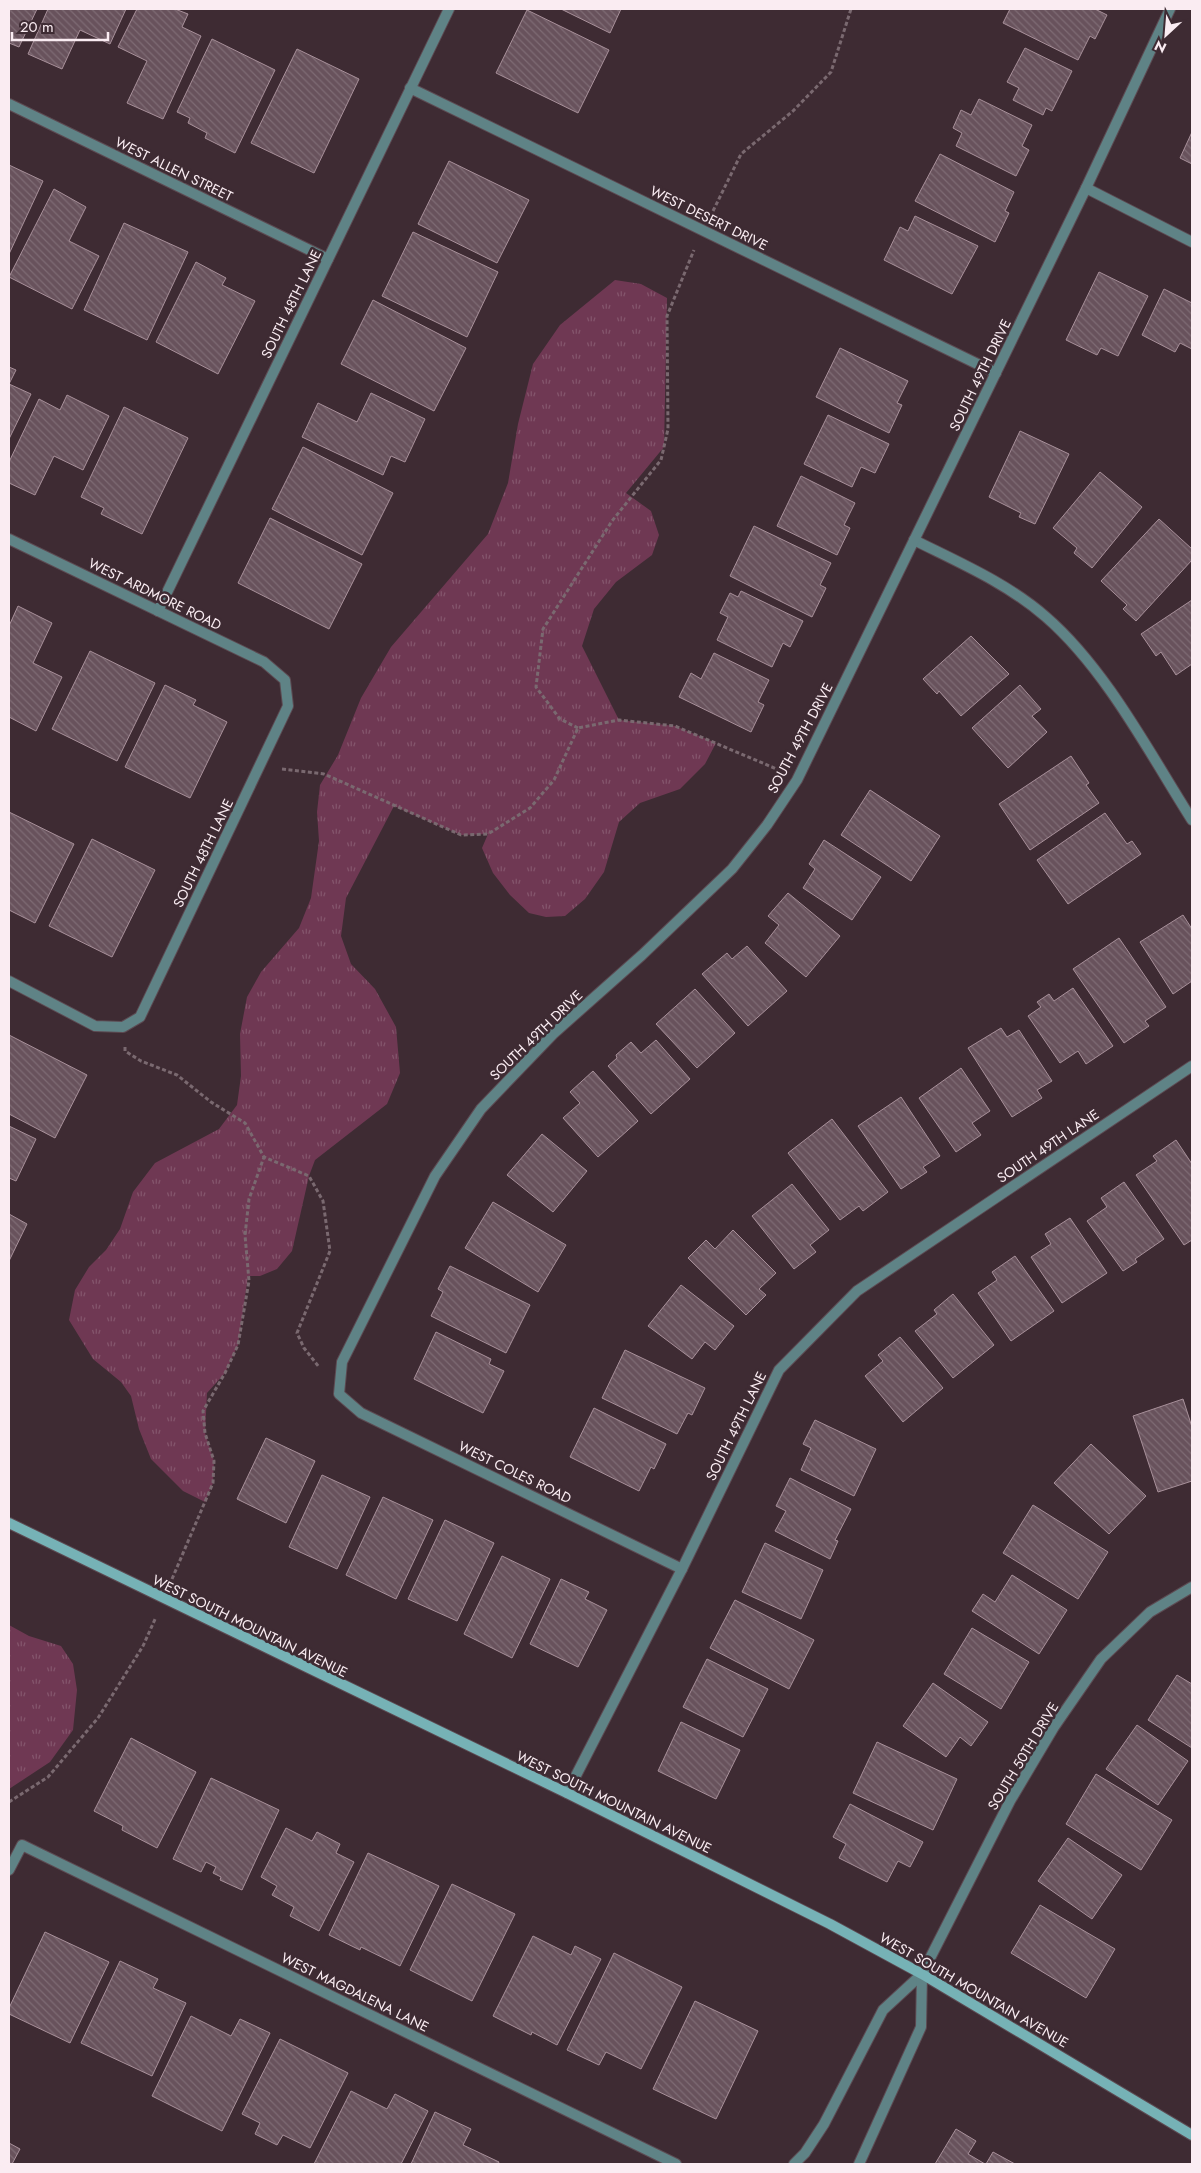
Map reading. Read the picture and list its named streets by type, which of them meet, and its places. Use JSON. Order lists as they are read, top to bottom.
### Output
{
  "streets": {
    "street": [
      "WEST ALLEN STREET",
      "WEST DESERT DRIVE",
      "SOUTH 48TH LANE",
      "SOUTH 49TH DRIVE",
      "WEST ARDMORE ROAD",
      "SOUTH 49TH LANE",
      "WEST COLES ROAD",
      "WEST SOUTH MOUNTAIN AVENUE",
      "SOUTH 50TH DRIVE",
      "WEST MAGDALENA LANE"
    ]
  },
  "crossings": [
    ["WEST ALLEN STREET", "SOUTH 48TH LANE"],
    ["WEST DESERT DRIVE", "SOUTH 48TH LANE"],
    ["WEST DESERT DRIVE", "SOUTH 49TH DRIVE"],
    ["SOUTH 48TH LANE", "WEST ARDMORE ROAD"],
    ["SOUTH 49TH DRIVE", "WEST COLES ROAD"],
    ["SOUTH 49TH LANE", "WEST COLES ROAD"],
    ["SOUTH 49TH LANE", "WEST SOUTH MOUNTAIN AVENUE"],
    ["WEST SOUTH MOUNTAIN AVENUE", "SOUTH 50TH DRIVE"]
  ],
  "scale_bar": "20 m",
  "north": "bottom left"
}
